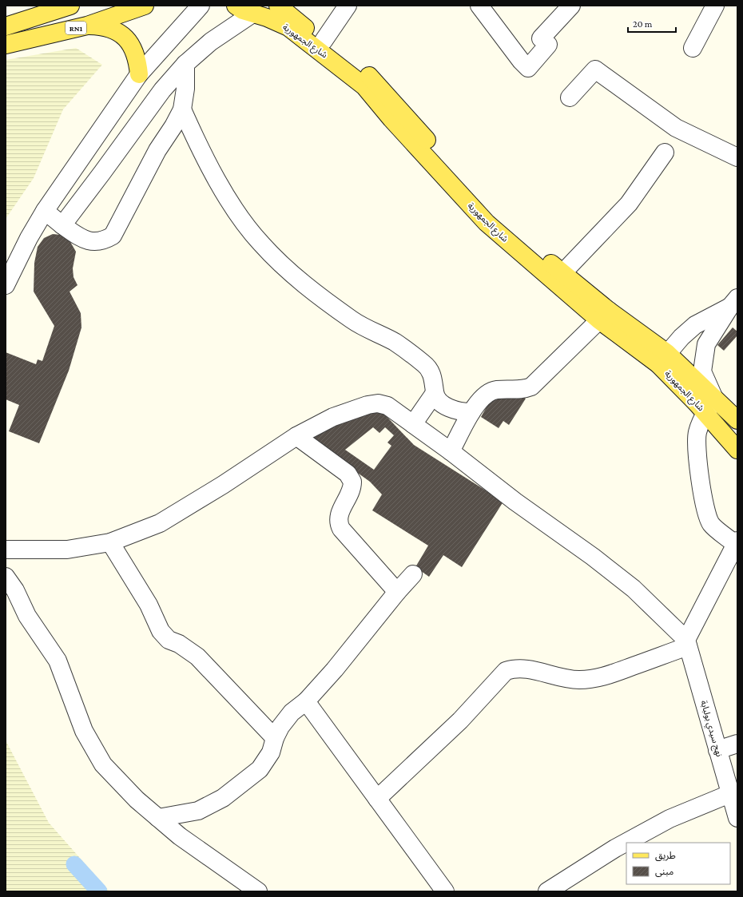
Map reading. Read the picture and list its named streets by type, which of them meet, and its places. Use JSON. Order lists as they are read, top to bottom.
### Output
{
  "streets": {
    "main road": ["RN1", "شارع الجمهورية"],
    "street": ["نهج سيدي بولبابة"]
  },
  "legend": ["طريق", "مبنى"],
  "scale_bar": "20 m"
}
